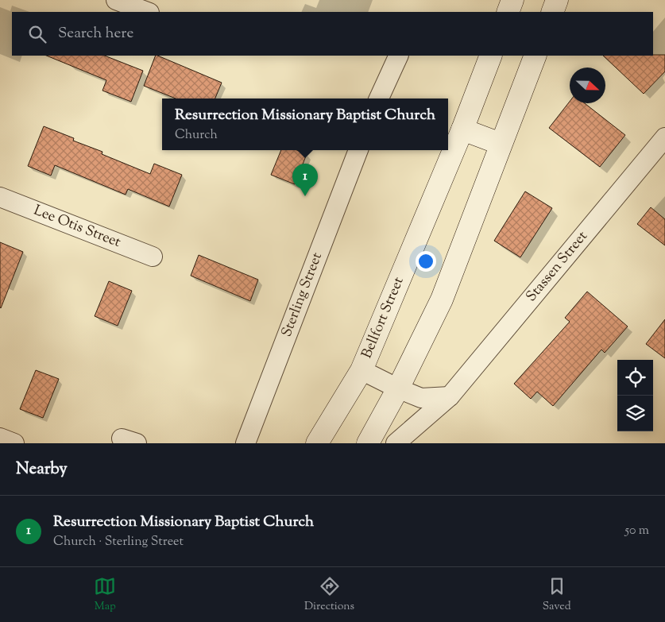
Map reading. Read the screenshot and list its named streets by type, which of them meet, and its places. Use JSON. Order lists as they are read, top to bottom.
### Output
{
  "streets": {
    "main road": ["Bellfort Street"],
    "street": ["Lee Otis Street", "Stassen Street", "Sterling Street"]
  },
  "north": "right",
  "page": {
    "search": "Search here",
    "popup": ["Resurrection Missionary Baptist Church", "Church"],
    "pins": "1",
    "heading": "Nearby",
    "list": [
      {
        "mark": "1",
        "name": "Resurrection Missionary Baptist Church",
        "note": "Church · Sterling Street",
        "value": "50 m"
      }
    ],
    "nav": ["Map", "Directions", "Saved"]
  }
}
